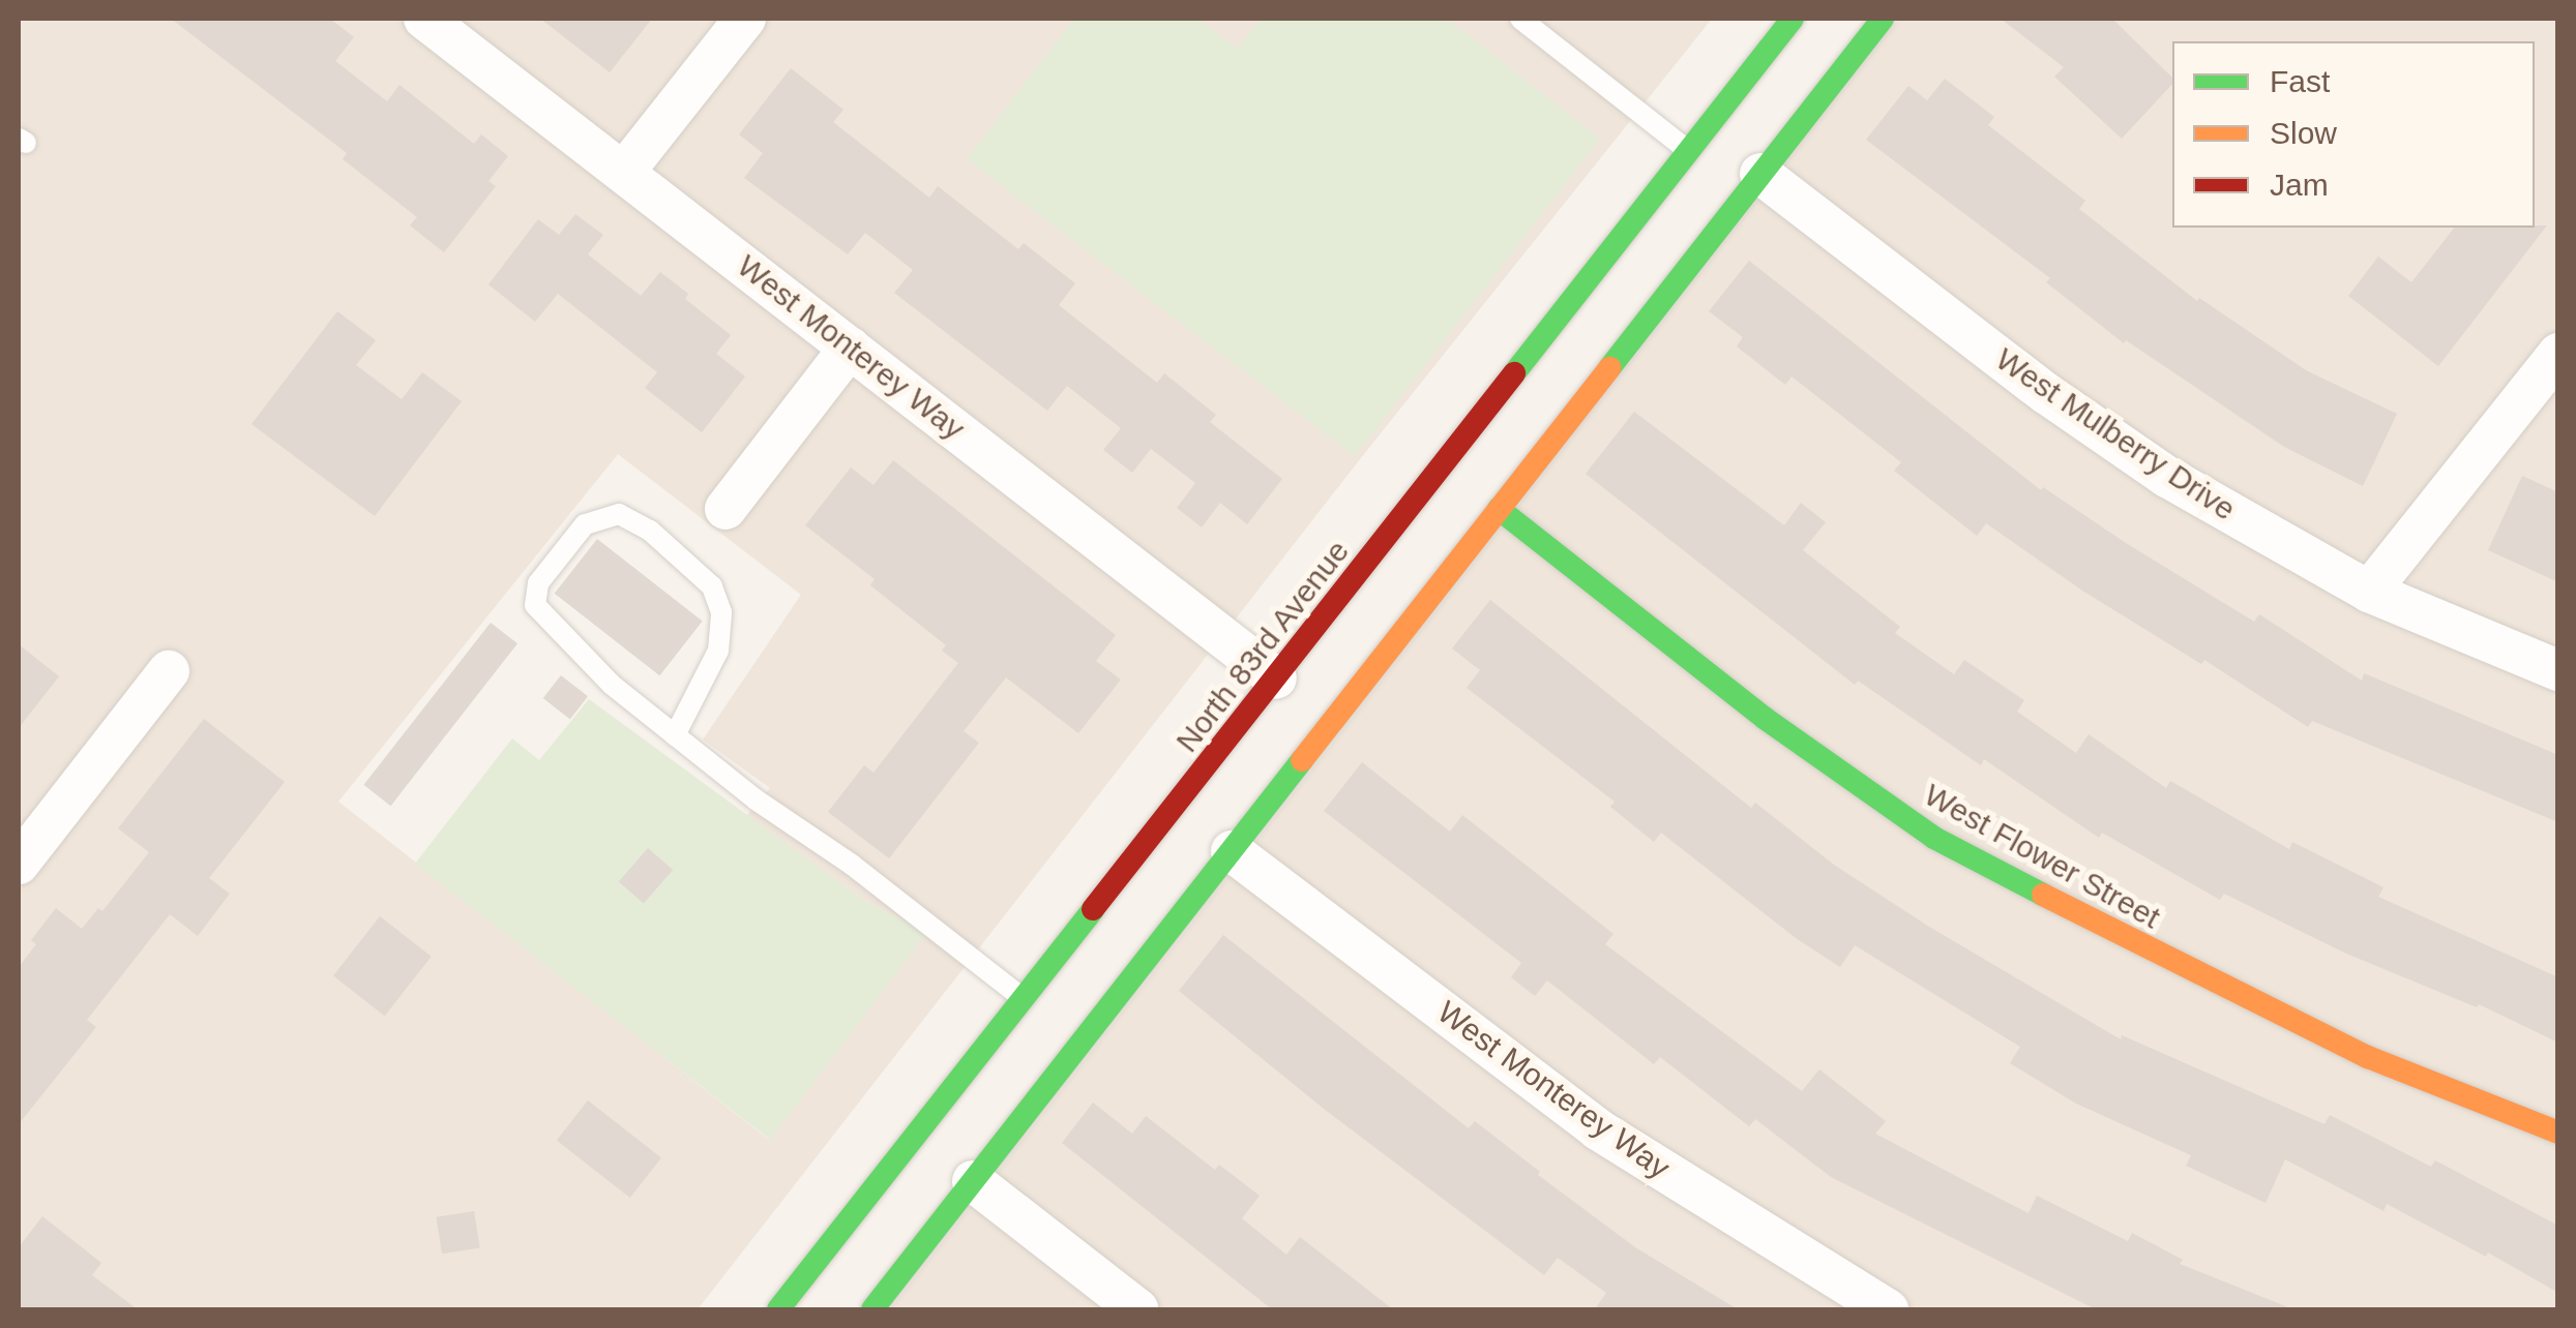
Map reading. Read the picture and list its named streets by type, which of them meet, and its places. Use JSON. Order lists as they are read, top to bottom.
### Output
{
  "streets": {
    "street": [
      "West Monterey Way",
      "West Mulberry Drive",
      "North 83rd Avenue",
      "West Flower Street"
    ]
  },
  "crossings": [
    ["West Monterey Way", "North 83rd Avenue"]
  ],
  "legend": ["Fast", "Slow", "Jam"]
}
